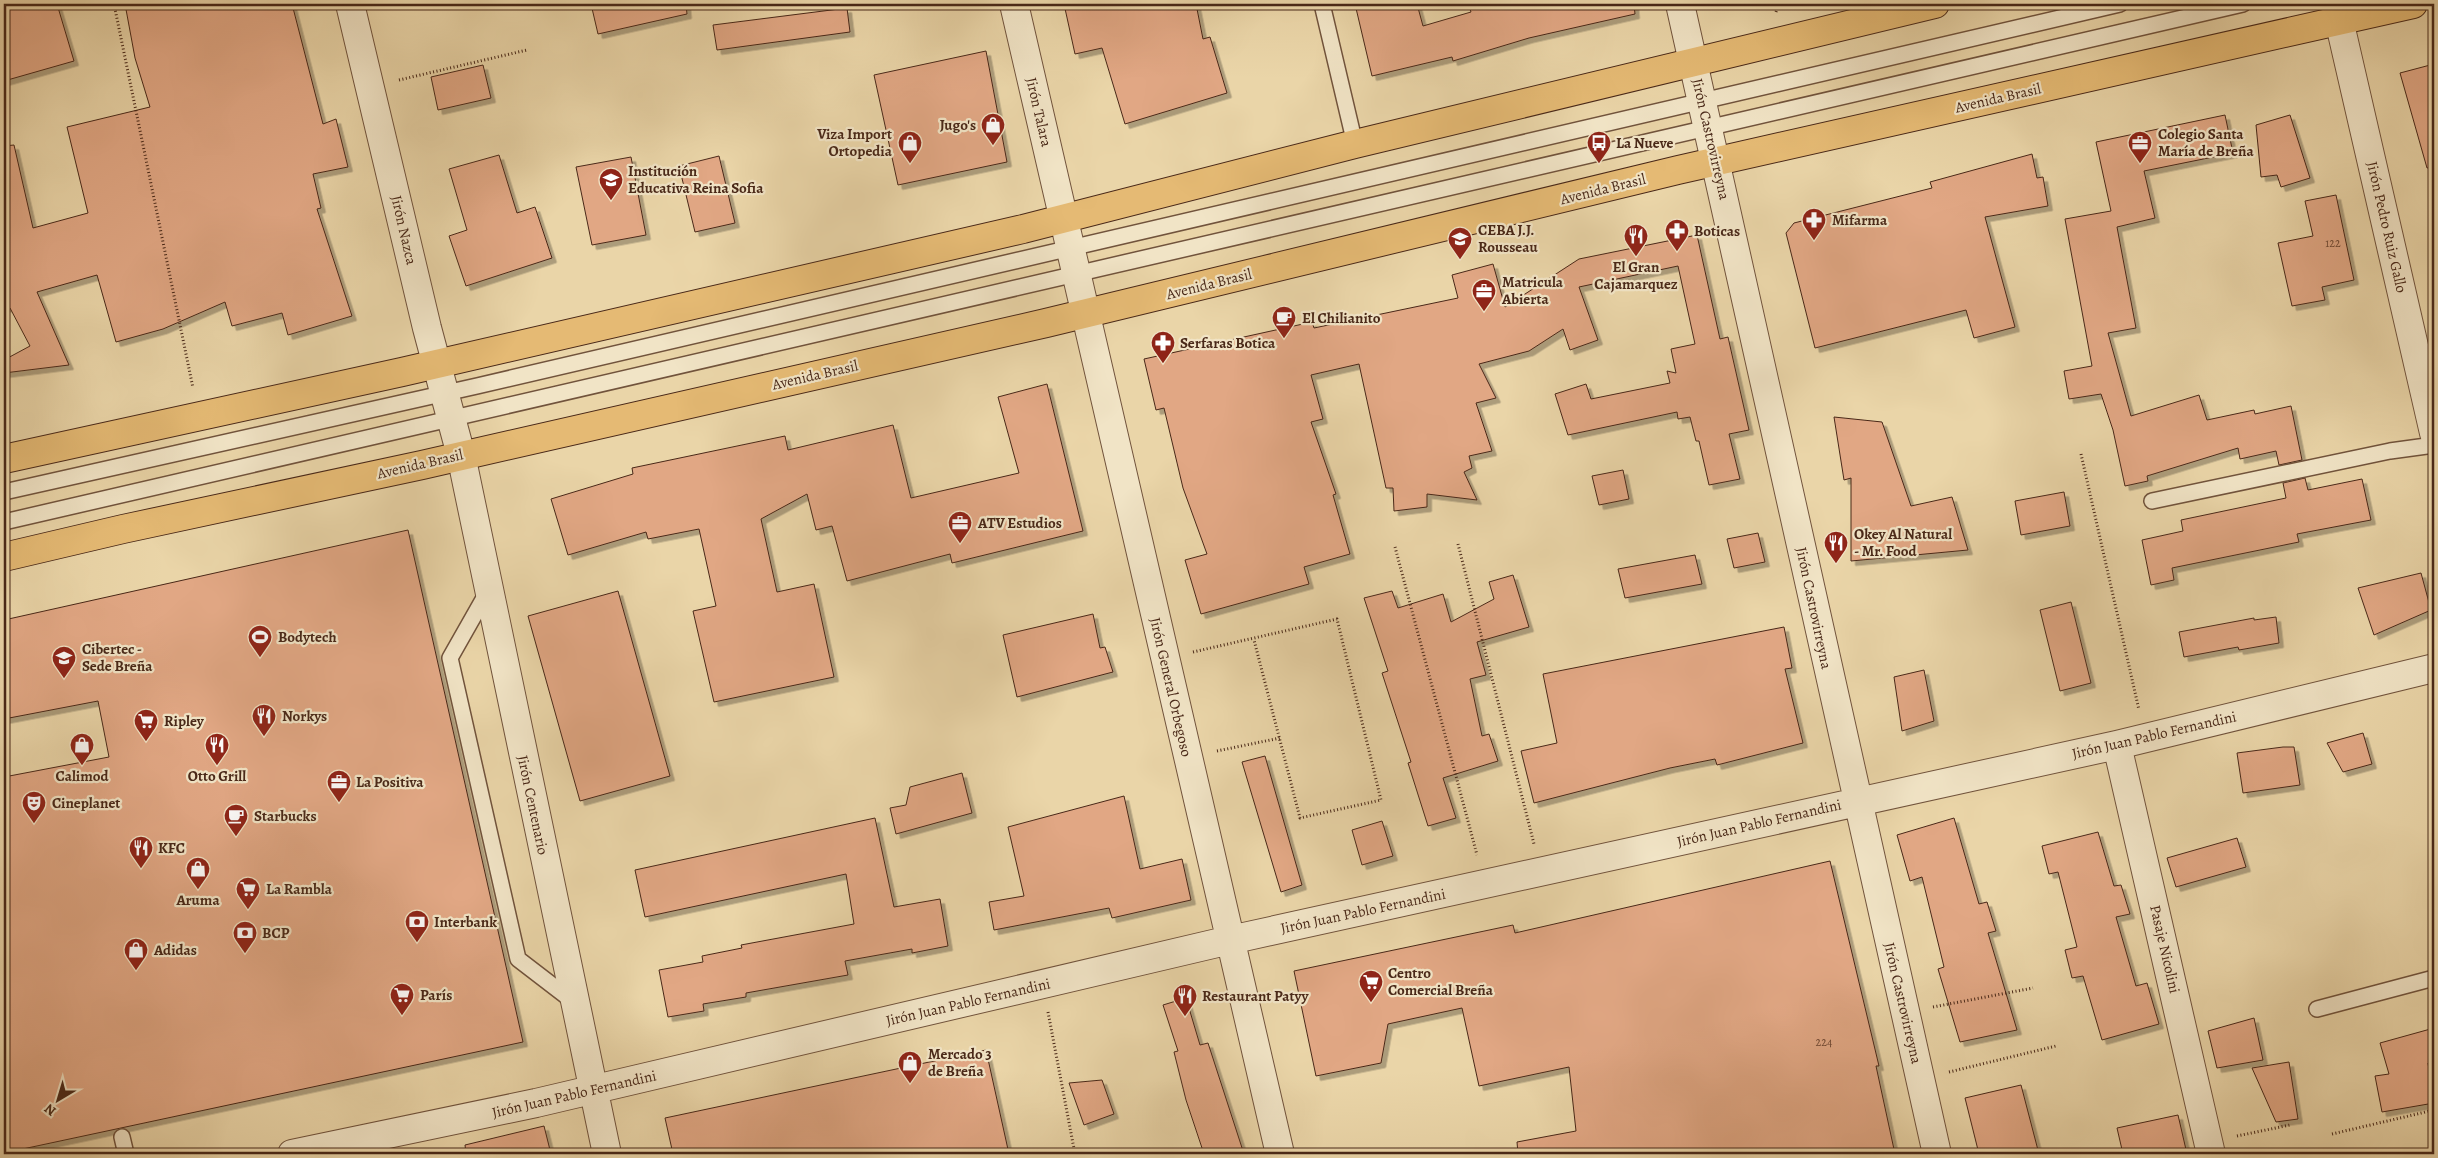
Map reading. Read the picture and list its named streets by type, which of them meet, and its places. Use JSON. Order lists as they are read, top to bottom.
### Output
{
  "streets": {
    "main road": ["Avenida Brasil"],
    "street": [
      "Jirón Talara",
      "Jirón Castrovirreyna",
      "Jirón Pedro Ruiz Gallo",
      "Jirón Nazca",
      "Jirón General Orbegoso",
      "Jirón Juan Pablo Fernandini",
      "Jirón Centenario",
      "Pasaje Nicolini"
    ]
  },
  "crossings": [
    ["Avenida Brasil", "Jirón Castrovirreyna"],
    ["Avenida Brasil", "Jirón Pedro Ruiz Gallo"],
    ["Avenida Brasil", "Jirón Nazca"],
    ["Avenida Brasil", "Jirón General Orbegoso"],
    ["Avenida Brasil", "Jirón Centenario"],
    ["Jirón Talara", "Jirón General Orbegoso"],
    ["Jirón Castrovirreyna", "Jirón Juan Pablo Fernandini"],
    ["Jirón Nazca", "Jirón Centenario"],
    ["Jirón General Orbegoso", "Jirón Juan Pablo Fernandini"],
    ["Jirón Juan Pablo Fernandini", "Jirón Centenario"],
    ["Jirón Juan Pablo Fernandini", "Pasaje Nicolini"]
  ],
  "places": {
    "shop": [
      "Jugo's",
      "Viza Import Ortopedia",
      "Calimod",
      "Aruma",
      "Adidas",
      "Mercado 3 de Breña"
    ],
    "bus stop": ["La Nueve"],
    "office": [
      "Colegio Santa María de Breña",
      "Matricula Abierta",
      "ATV Estudios",
      "La Positiva"
    ],
    "school or university": ["Institución Educativa Reina Sofia", "CEBA J.J. Rousseau", "Cibertec - Sede Breña"],
    "pharmacy": ["Mifarma", "Boticas", "Serfaras Botica"],
    "restaurant": [
      "El Gran Cajamarquez",
      "Okey Al Natural - Mr. Food",
      "Norkys",
      "Otto Grill",
      "KFC",
      "Restaurant Patyy"
    ],
    "cafe": ["El Chilianito", "Starbucks"],
    "sports": ["Bodytech"],
    "supermarket": [
      "Ripley",
      "La Rambla",
      "Centro Comercial Breña",
      "París"
    ],
    "theatre": ["Cineplanet"],
    "bank": ["Interbank", "BCP"]
  },
  "house_numbers": ["122", "224"],
  "north": "bottom left"
}
